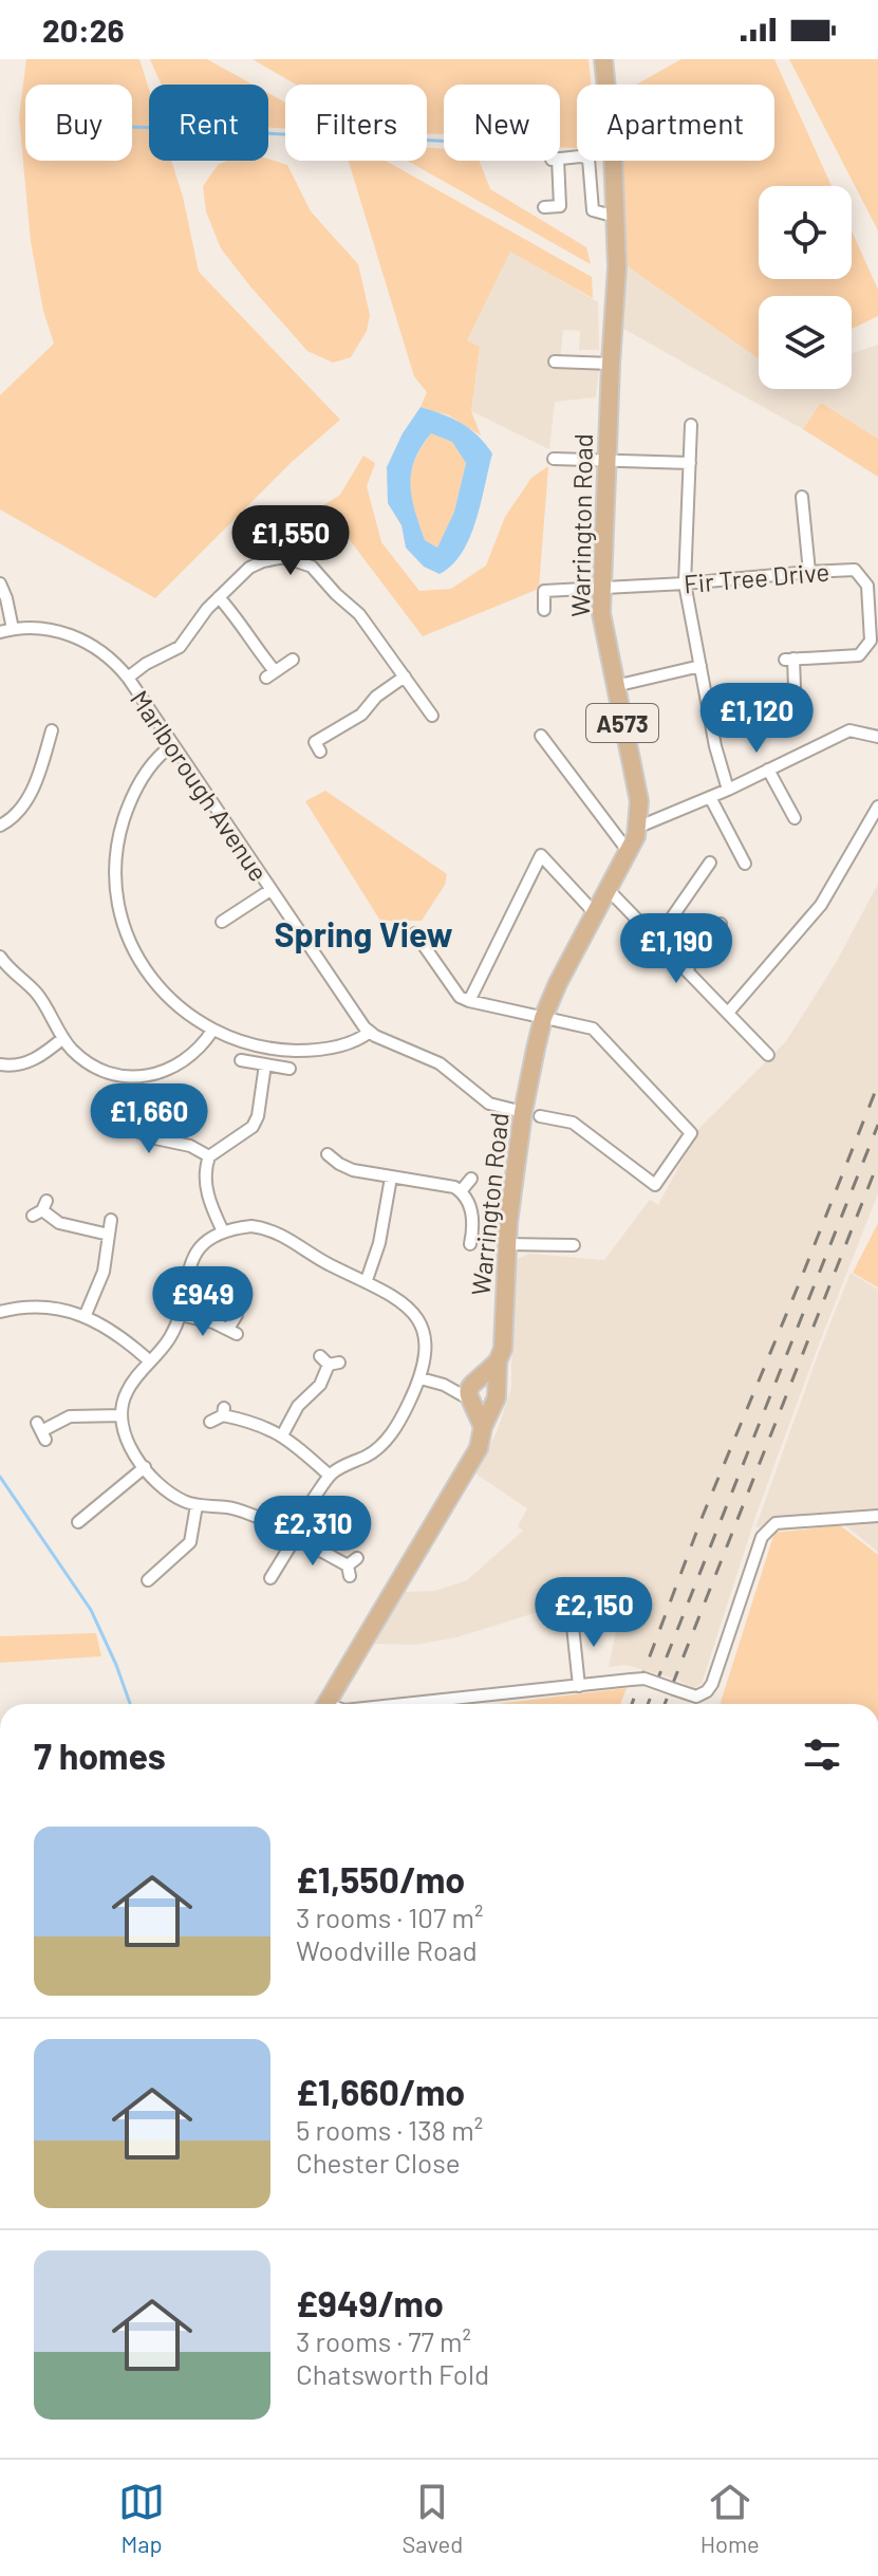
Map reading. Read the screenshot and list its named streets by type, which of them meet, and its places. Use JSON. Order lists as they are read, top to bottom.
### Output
{
  "streets": {
    "main road": ["Warrington Road", "A573"],
    "street": ["Fir Tree Drive", "Marlborough Avenue"]
  },
  "crossings": [
    ["Warrington Road", "Fir Tree Drive"],
    ["Warrington Road", "Marlborough Avenue"]
  ],
  "districts": ["Spring View"],
  "page": {
    "status": "20:26",
    "chip": [
      "Buy",
      "Rent",
      "Filters",
      "New",
      "Apartment"
    ],
    "price": [
      "£1,550",
      "£1,120",
      "£1,190",
      "£1,660",
      "£949",
      "£2,310",
      "£2,150"
    ],
    "heading": "7 homes",
    "list": [
      {
        "name": "£1,550/mo",
        "note": "3 rooms · 107 m² · Woodville Road"
      },
      {
        "name": "£1,660/mo",
        "note": "5 rooms · 138 m² · Chester Close"
      },
      {
        "name": "£949/mo",
        "note": "3 rooms · 77 m² · Chatsworth Fold"
      }
    ],
    "tabs": ["Map", "Saved", "Home"]
  }
}
